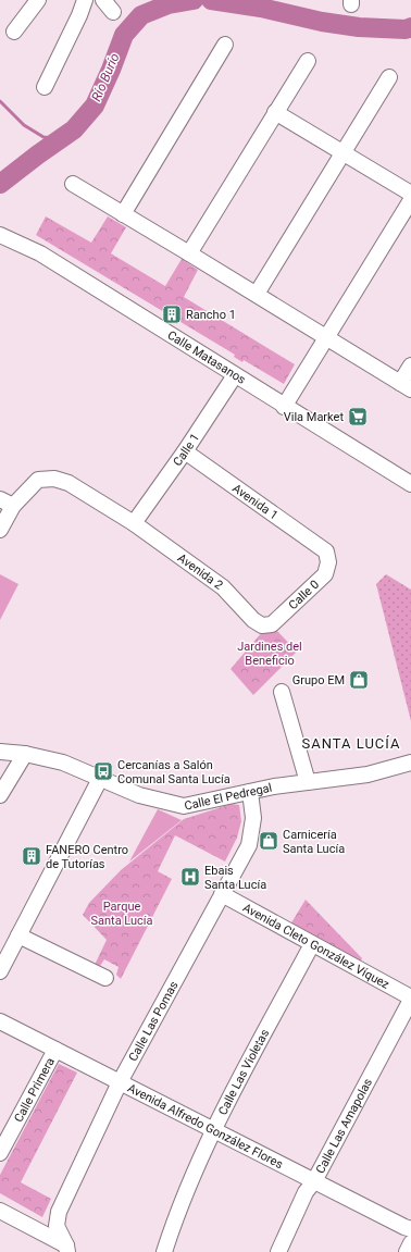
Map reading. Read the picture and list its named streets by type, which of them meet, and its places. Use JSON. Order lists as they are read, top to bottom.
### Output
{
  "streets": {
    "street": [
      "Calle Matasanos",
      "Calle 1",
      "Avenida 1",
      "Avenida 2",
      "Calle 0",
      "Calle El Pedregal",
      "Avenida Cleto González Víquez",
      "Calle Las Pomas",
      "Calle Las Violetas",
      "Calle Primera",
      "Avenida Alfredo González Flores",
      "Calle Las Amapolas"
    ]
  },
  "crossings": [
    ["Calle Matasanos", "Calle 1"],
    ["Calle 1", "Avenida 1"],
    ["Calle 1", "Avenida 2"],
    ["Avenida 1", "Calle 0"],
    ["Avenida 2", "Calle 0"],
    ["Calle El Pedregal", "Calle Las Pomas"],
    ["Avenida Cleto González Víquez", "Calle Las Pomas"],
    ["Avenida Cleto González Víquez", "Calle Las Violetas"],
    ["Avenida Cleto González Víquez", "Calle Las Amapolas"],
    ["Calle Las Pomas", "Avenida Alfredo González Flores"],
    ["Calle Las Violetas", "Avenida Alfredo González Flores"],
    ["Calle Primera", "Avenida Alfredo González Flores"],
    ["Avenida Alfredo González Flores", "Calle Las Amapolas"]
  ],
  "districts": ["SANTA LUCÍA"],
  "water": ["Río Burío"],
  "parks": ["Jardines del Beneficio", "Parque Santa Lucía"],
  "places": {
    "building": ["Rancho 1", "FANERO Centro de Tutorías"],
    "supermarket": ["Vila Market"],
    "shop": ["Grupo EM", "Carnicería Santa Lucía"],
    "bus stop": ["Cercanías a Salón Comunal Santa Lucía"],
    "hospital": ["Ebais Santa Lucía"]
  }
}
